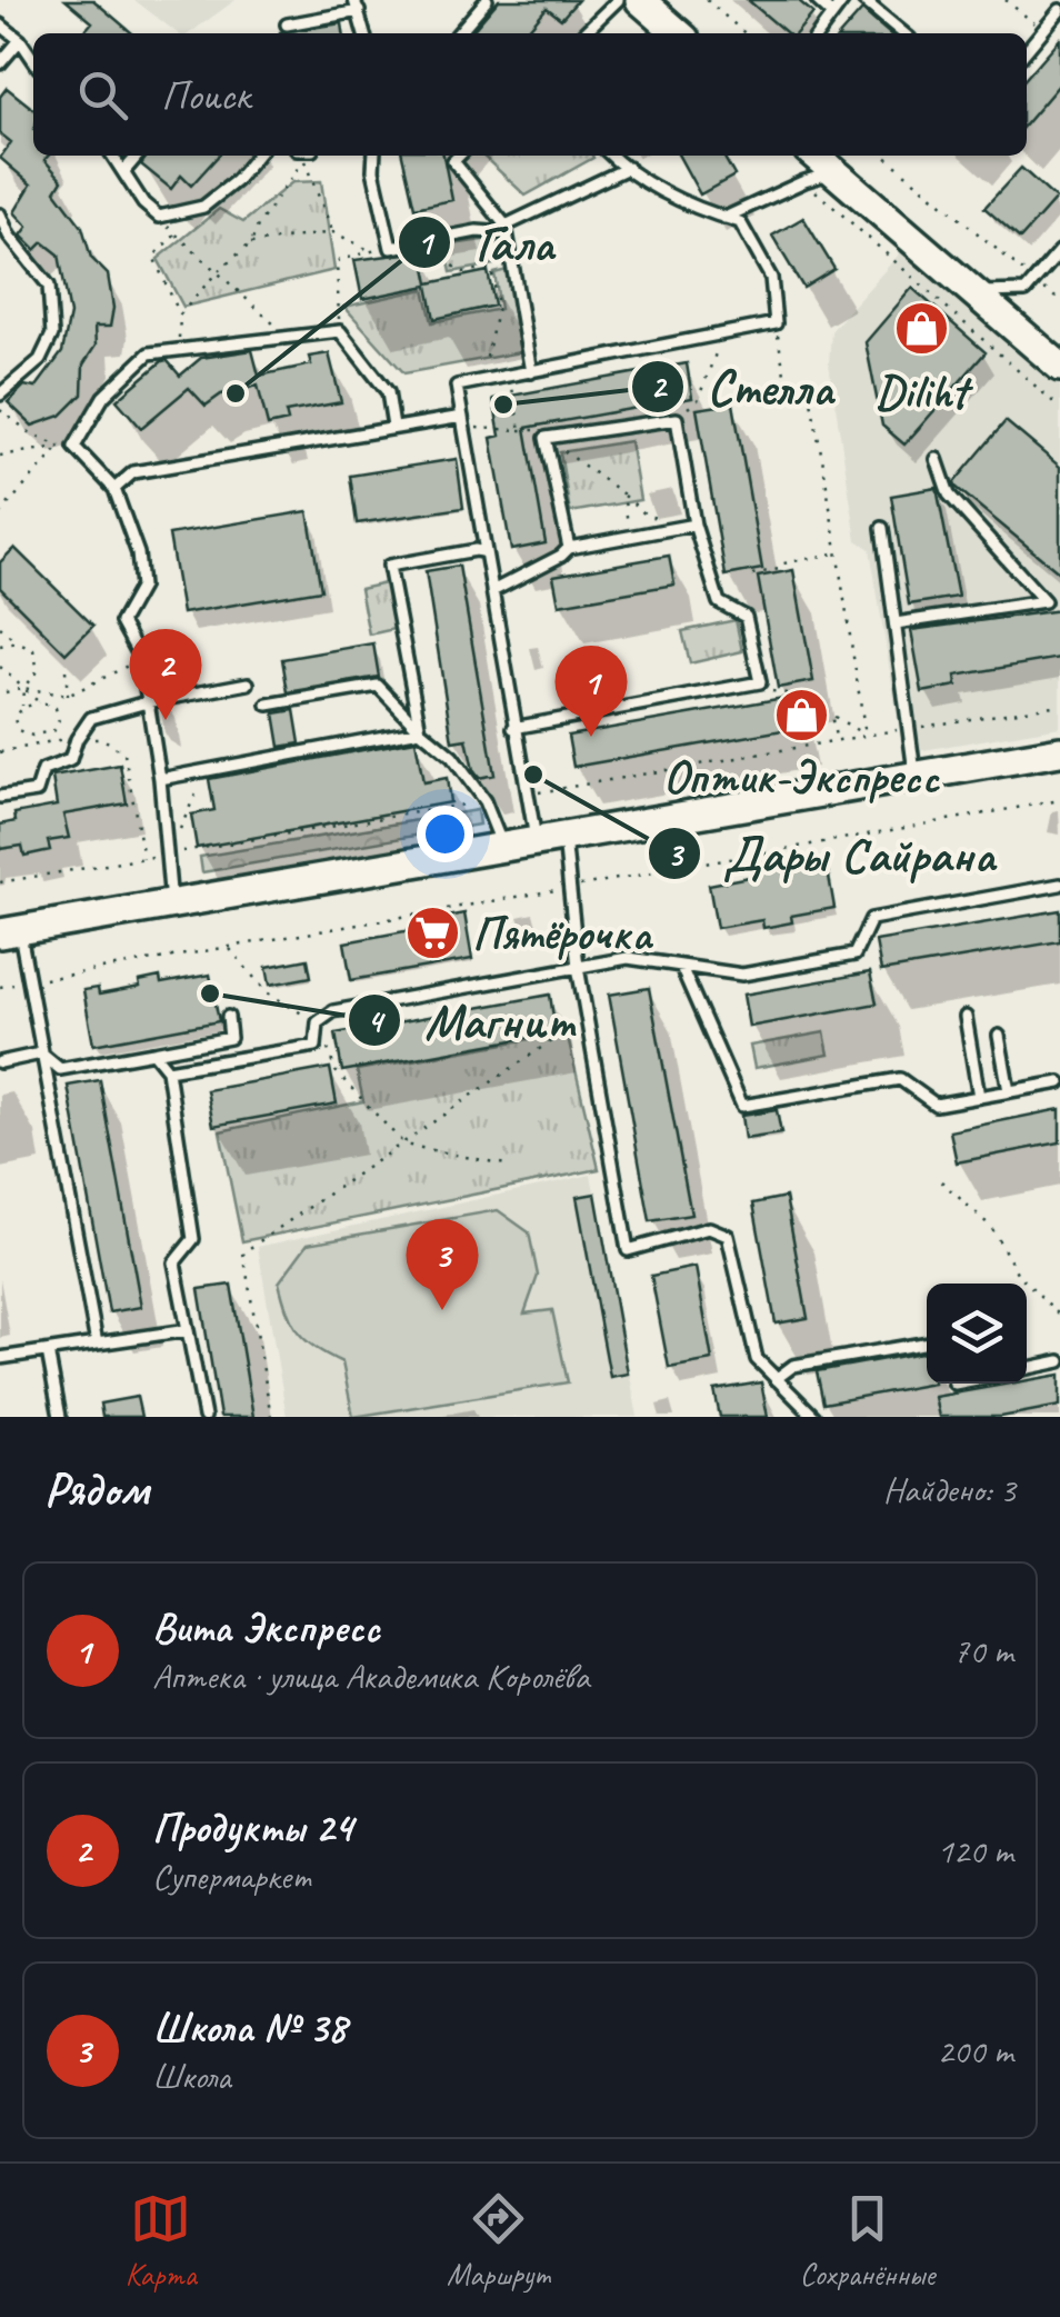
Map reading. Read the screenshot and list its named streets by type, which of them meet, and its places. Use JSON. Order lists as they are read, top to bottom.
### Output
{
  "places": {
    "shop": ["Diliht", "Оптик-Экспресс"],
    "other": [
      "Гала",
      "Стелла",
      "Дары Сайрана",
      "Магнит"
    ],
    "supermarket": ["Пятёрочка"]
  },
  "page": {
    "search": "Поиск",
    "pins": ["2", "1", "3"],
    "heading": ["Рядом", "Найдено: 3"],
    "list": [
      {
        "mark": "1",
        "name": "Вита Экспресс",
        "note": "Аптека · улица Академика Королёва",
        "value": "70 m"
      },
      {
        "mark": "2",
        "name": "Продукты 24",
        "note": "Супермаркет",
        "value": "120 m"
      },
      {
        "mark": "3",
        "name": "Школа № 38",
        "note": "Школа",
        "value": "200 m"
      }
    ],
    "nav": ["Карта", "Маршрут", "Сохранённые"]
  }
}
